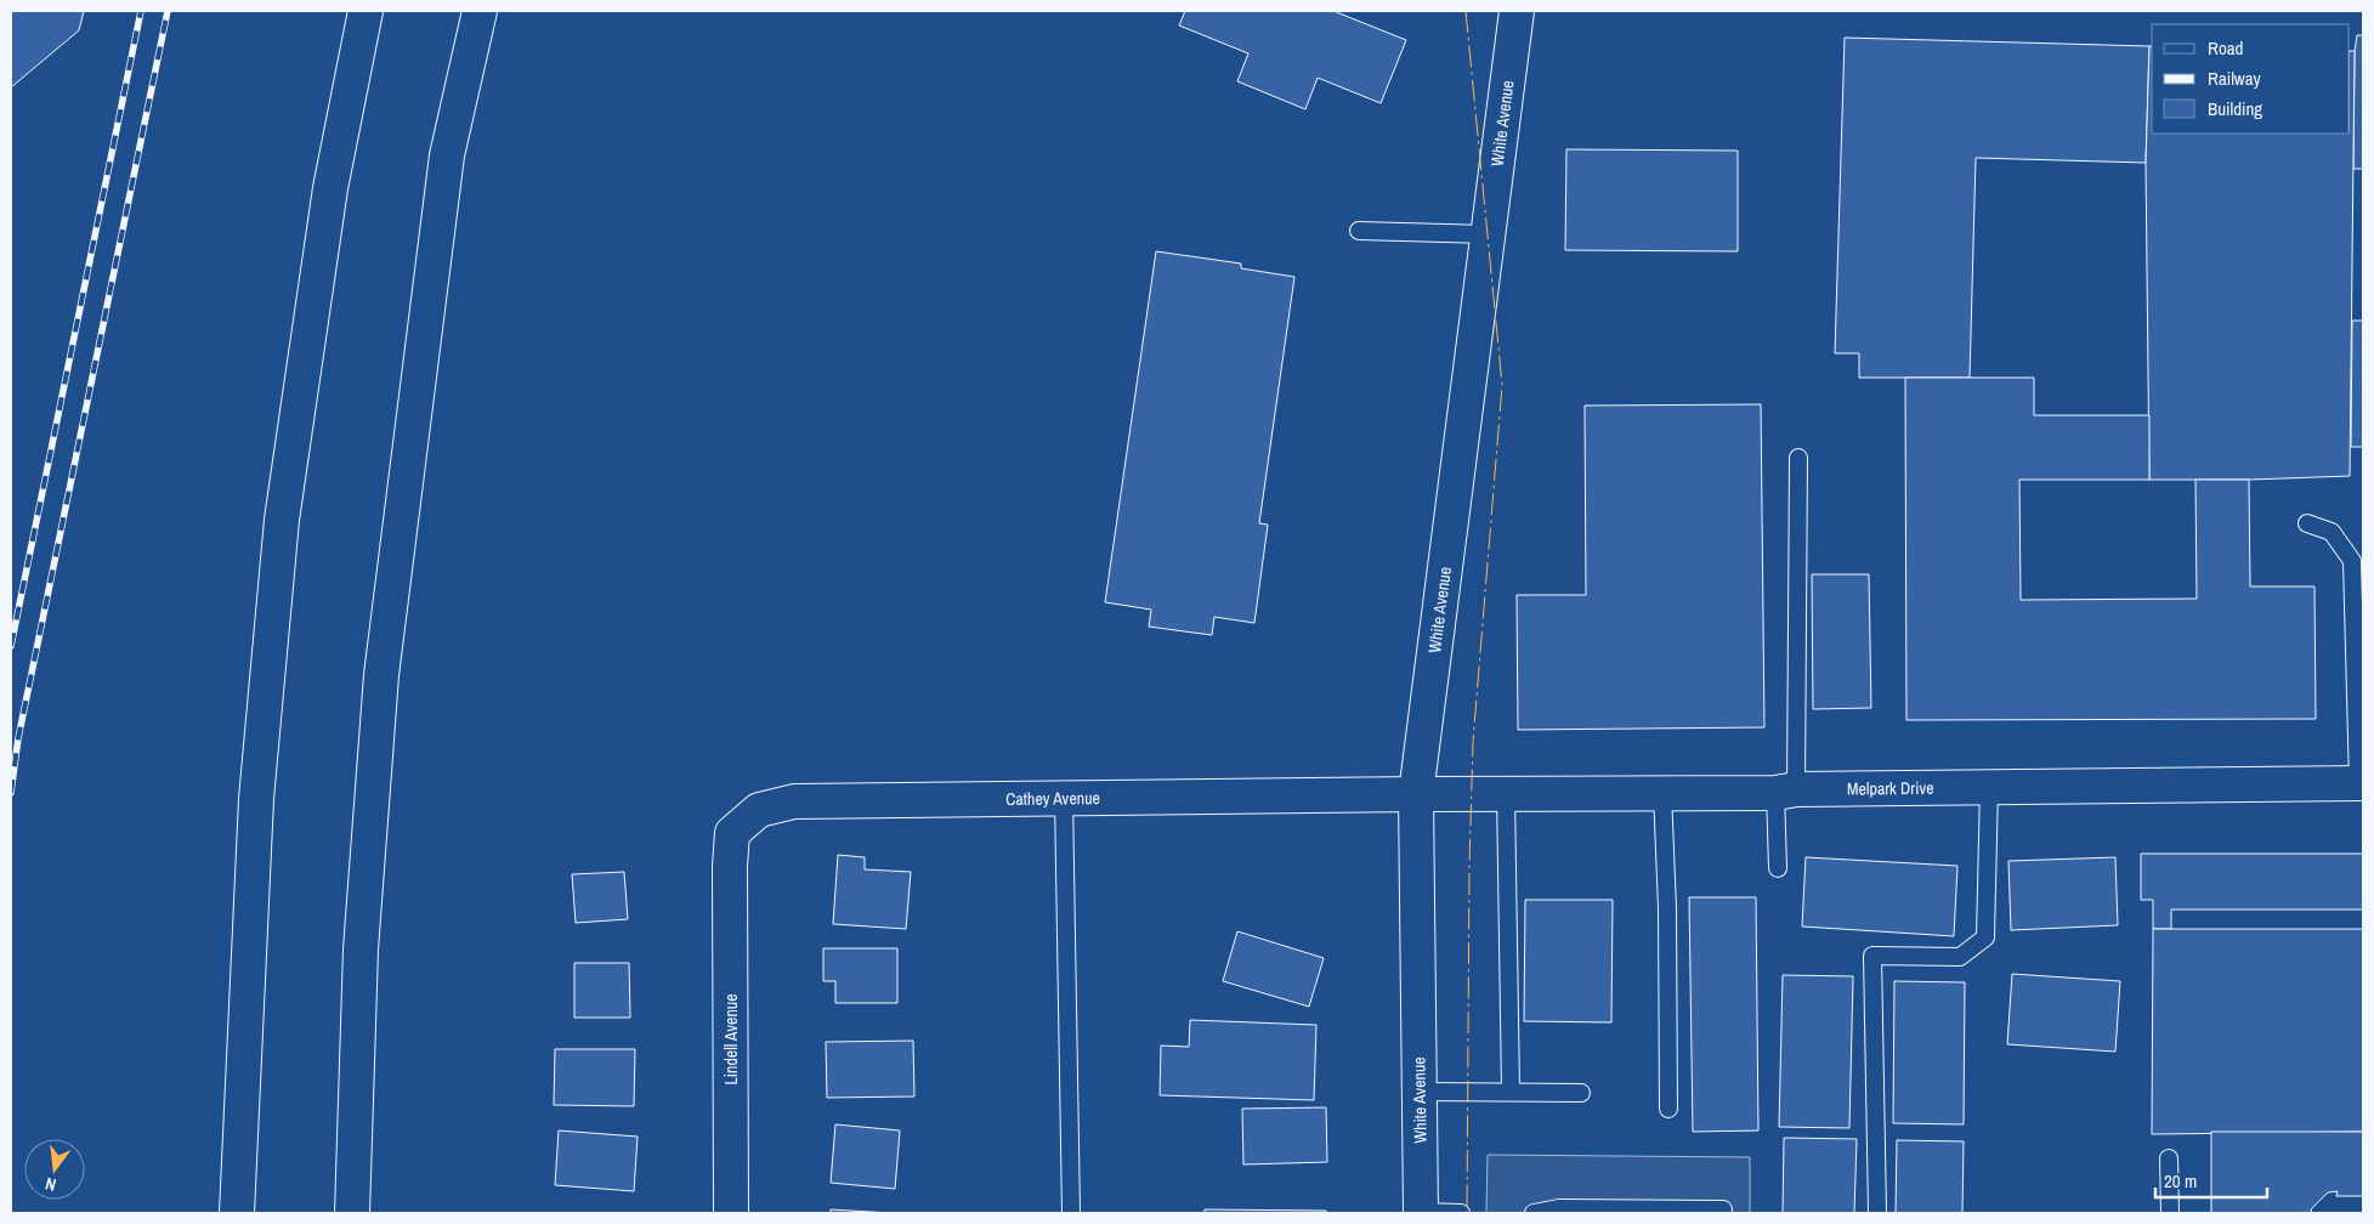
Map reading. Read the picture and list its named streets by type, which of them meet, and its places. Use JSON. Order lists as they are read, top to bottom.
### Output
{
  "streets": {
    "main road": [
      "White Avenue",
      "Melpark Drive",
      "Cathey Avenue",
      "Lindell Avenue"
    ]
  },
  "crossings": [
    ["White Avenue", "Melpark Drive"],
    ["White Avenue", "Cathey Avenue"],
    ["Melpark Drive", "Cathey Avenue"],
    ["Cathey Avenue", "Lindell Avenue"]
  ],
  "legend": ["Road", "Railway", "Building"],
  "scale_bar": "20 m",
  "north": "bottom"
}
